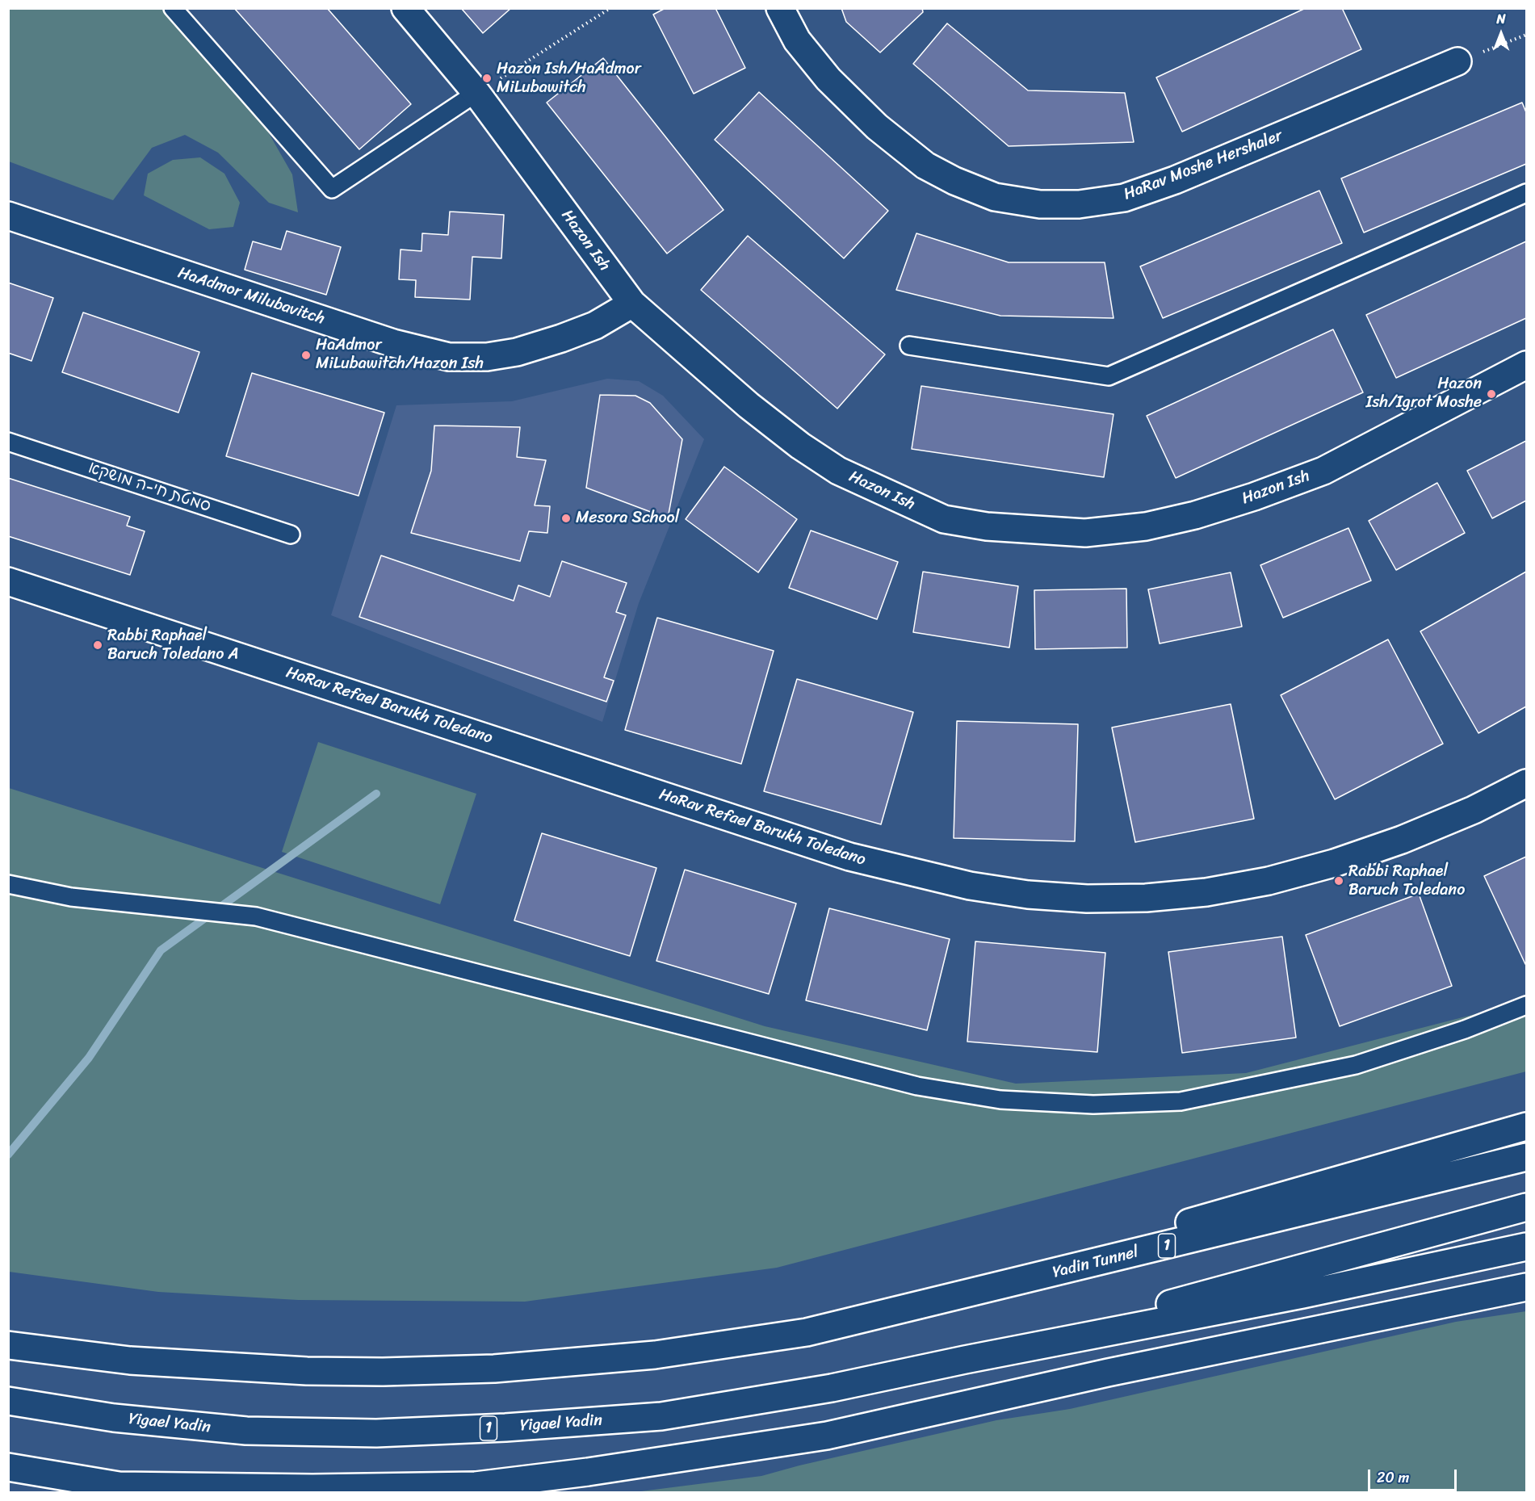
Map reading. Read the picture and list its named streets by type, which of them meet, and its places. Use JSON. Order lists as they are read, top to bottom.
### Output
{
  "streets": {
    "main road": [
      "HaRav Moshe Hershaler",
      "Hazon Ish",
      "HaAdmor Milubavitch",
      "HaRav Refael Barukh Toledano",
      "1",
      "Yadin Tunnel",
      "Yigael Yadin"
    ],
    "lane": ["סמטת חי-ה מושקא"]
  },
  "crossings": [
    ["Hazon Ish", "HaAdmor Milubavitch"],
    ["1", "Yadin Tunnel"],
    ["1", "Yigael Yadin"]
  ],
  "places": [
    "Hazon Ish/HaAdmor MiLubawitch",
    "HaAdmor MiLubawitch/Hazon Ish",
    "Hazon Ish/Igrot Moshe",
    "Mesora School",
    "Rabbi Raphael Baruch Toledano A",
    "Rabbi Raphael Baruch Toledano"
  ],
  "scale_bar": "20 m",
  "north": "top"
}
